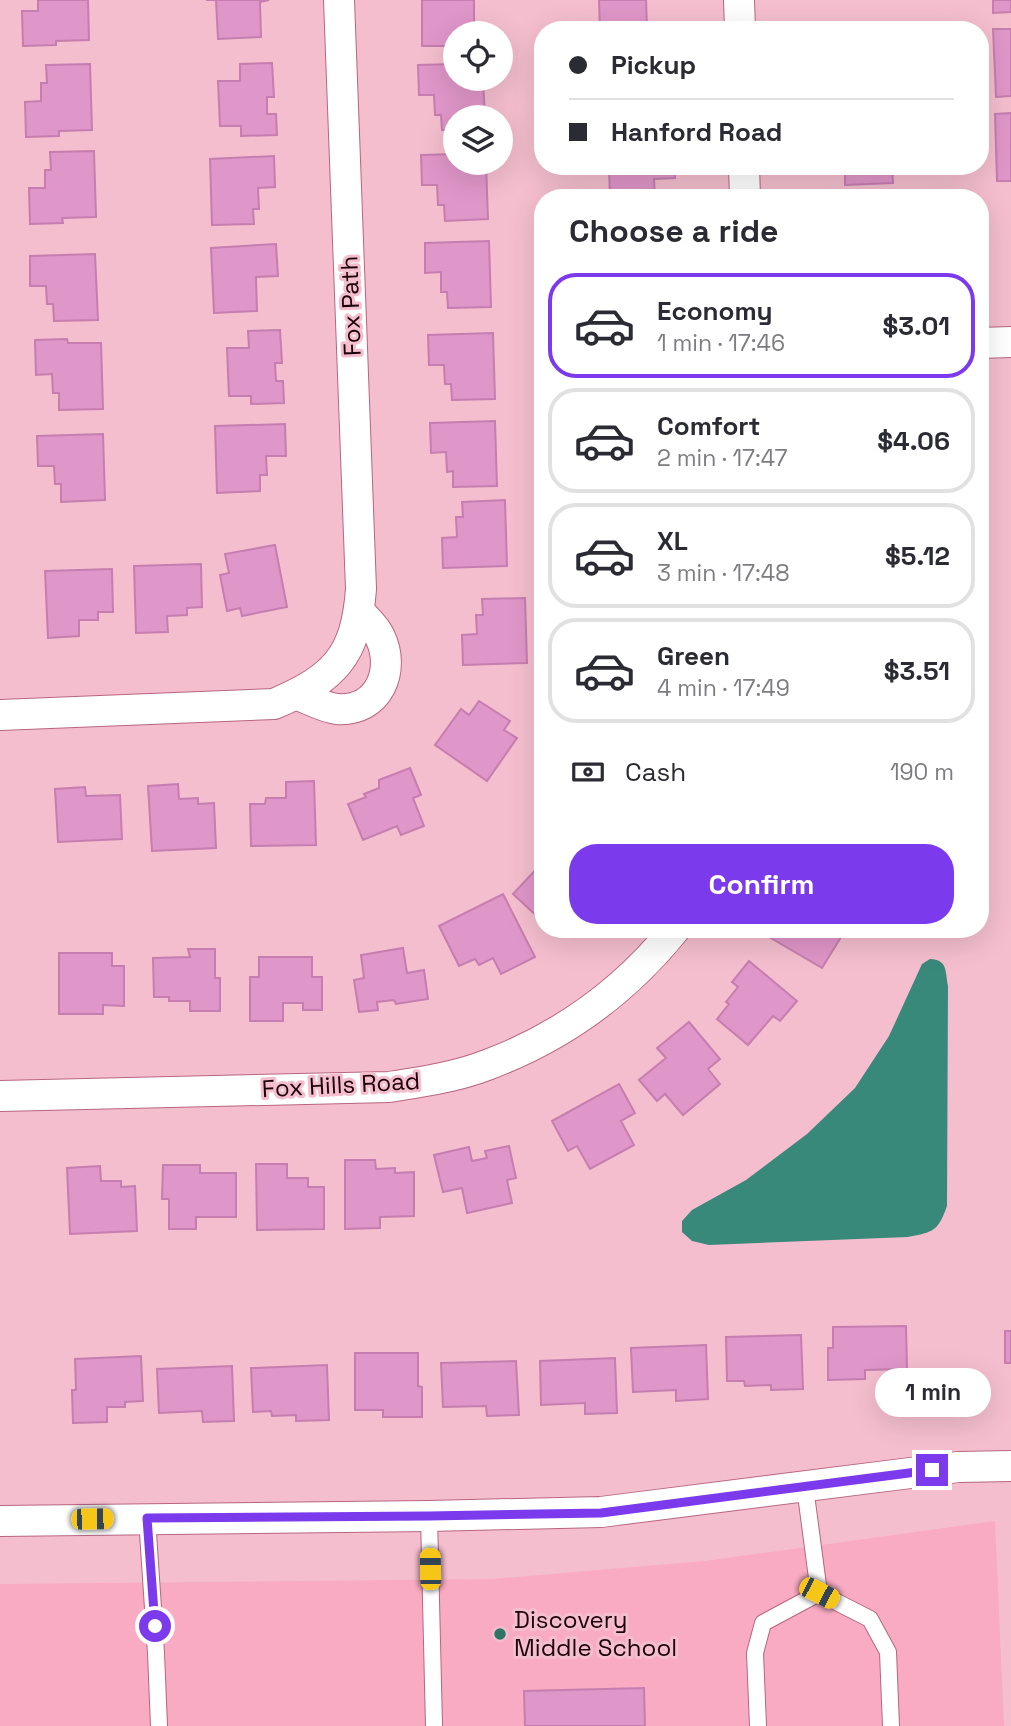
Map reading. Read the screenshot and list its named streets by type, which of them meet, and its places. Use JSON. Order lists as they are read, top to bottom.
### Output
{
  "streets": {
    "street": ["Fox Path", "Fox Hills Road"]
  },
  "places": ["Discovery Middle School"],
  "page": {
    "banner": ["Pickup", "Hanford Road"],
    "heading": "Choose a ride",
    "list": [
      {
        "name": "Economy",
        "note": "1 min · 17:46",
        "value": "$3.01"
      },
      {
        "name": "Comfort",
        "note": "2 min · 17:47",
        "value": "$4.06"
      },
      {
        "name": "XL",
        "note": "3 min · 17:48",
        "value": "$5.12"
      },
      {
        "name": "Green",
        "note": "4 min · 17:49",
        "value": "$3.51"
      }
    ],
    "pay": ["Cash", "190 m"],
    "buttons": "Confirm",
    "bubble": "1 min"
  }
}
